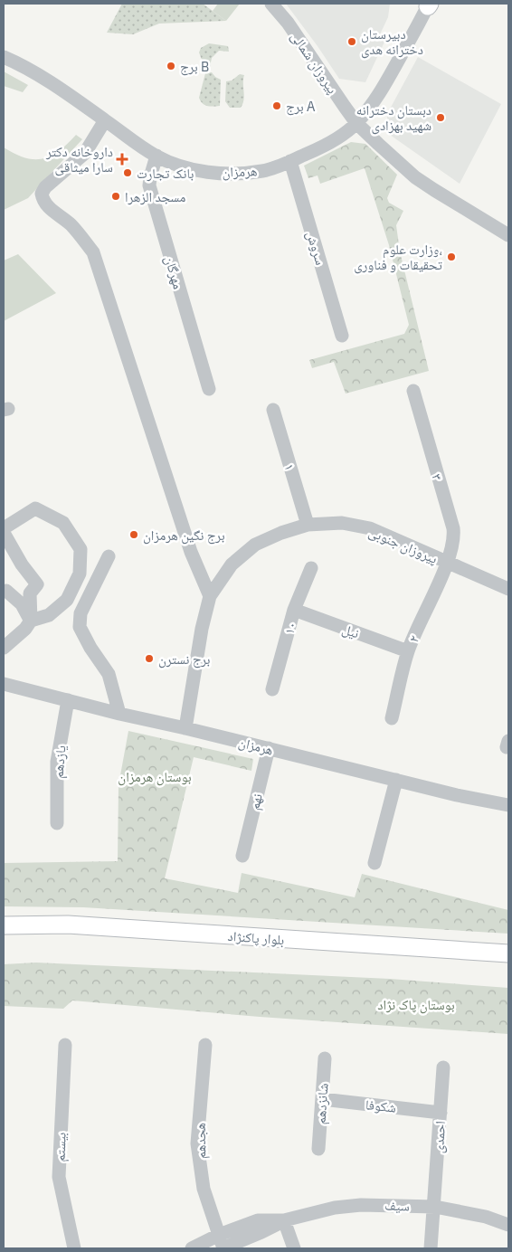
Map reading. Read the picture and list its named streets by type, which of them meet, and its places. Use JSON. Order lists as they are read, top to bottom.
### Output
{
  "streets": {
    "main road": ["بلوار پاکنژاد"],
    "street": [
      "پیروزان شمالی",
      "هرمزان",
      "سروش",
      "مهرگان",
      "۱",
      "۳",
      "پیروزان جنوبی",
      "۱۰",
      "نیل",
      "۲",
      "یازدهم",
      "نهم",
      "شانزدهم",
      "شکوفا",
      "احمدی",
      "هجدهم",
      "بیستم",
      "سیف"
    ]
  },
  "crossings": [
    ["پیروزان شمالی", "هرمزان"],
    ["هرمزان", "سروش"],
    ["هرمزان", "مهرگان"],
    ["هرمزان", "پیروزان جنوبی"],
    ["هرمزان", "یازدهم"],
    ["هرمزان", "نهم"],
    ["۱", "پیروزان جنوبی"],
    ["۳", "پیروزان جنوبی"],
    ["۳", "۲"],
    ["پیروزان جنوبی", "۲"],
    ["۱۰", "نیل"],
    ["نیل", "۲"],
    ["شانزدهم", "شکوفا"],
    ["شکوفا", "احمدی"],
    ["احمدی", "سیف"],
    ["هجدهم", "سیف"]
  ],
  "parks": ["بوستان هرمزان", "بوستان پاک نژاد"],
  "places": {
    "other": [
      "دبیرستان دخترانه هدی",
      "برج B",
      "برج A",
      "دبستان دخترانه شهید بهزادی",
      "بانک تجارت",
      "مسجد الزهرا",
      "وزارت علوم، تحقیقات و فناوری",
      "برج نگین هرمزان",
      "برج نسترن"
    ],
    "health": ["داروخانه دکتر سارا میثاقی"]
  }
}
